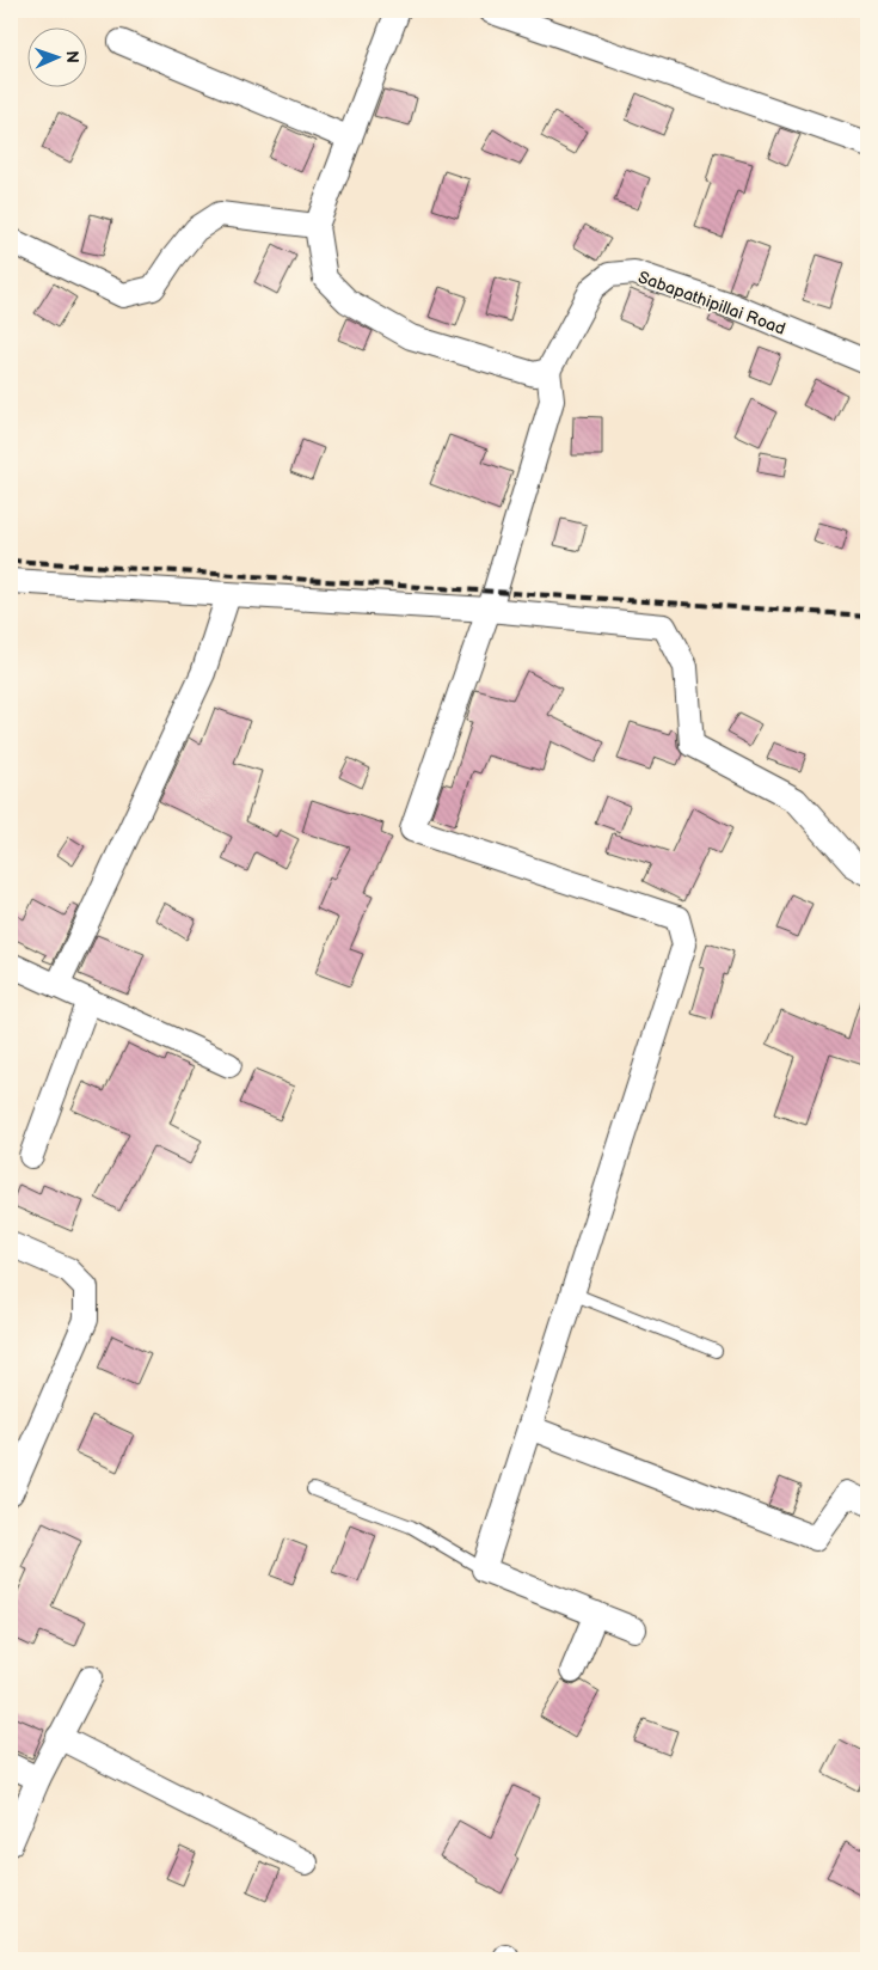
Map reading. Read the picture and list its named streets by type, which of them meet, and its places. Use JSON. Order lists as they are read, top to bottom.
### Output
{
  "streets": {
    "street": ["Sabapathipillai Road"]
  },
  "north": "right"
}
